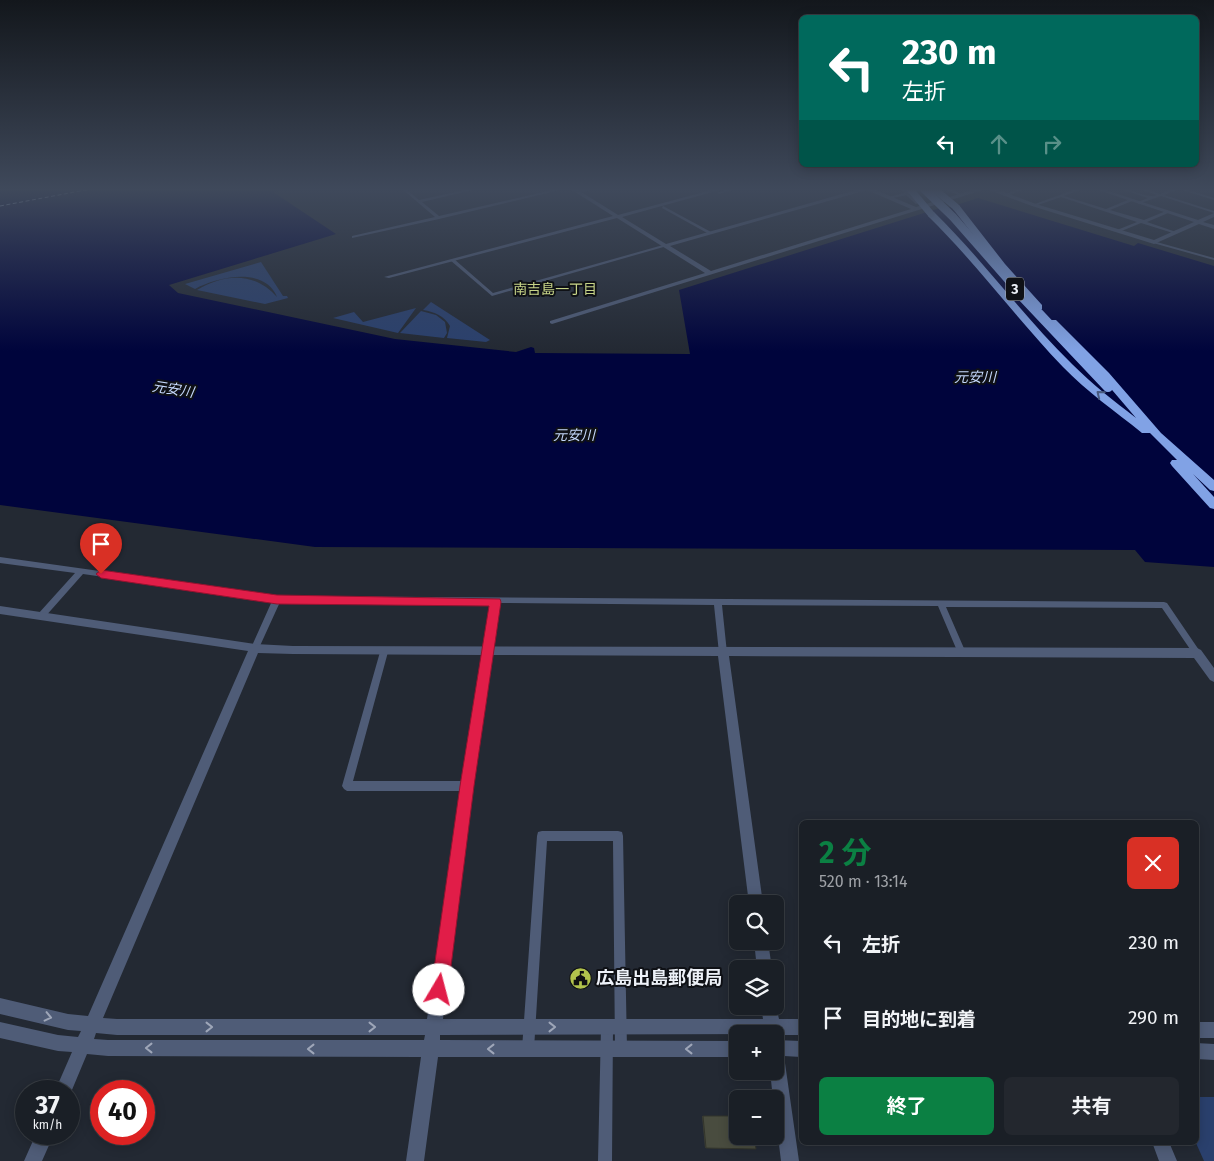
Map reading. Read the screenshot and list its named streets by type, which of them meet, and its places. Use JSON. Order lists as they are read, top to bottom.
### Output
{
  "streets": {
    "highway": ["3"]
  },
  "districts": ["南吉島一丁目"],
  "water": ["元安川"],
  "places": {
    "public building": ["広島出島郵便局"]
  },
  "page": {
    "turn": ["230 m", "左折"],
    "heading": ["2 分", "520 m · 13:14"],
    "map_buttons": ["+", "−"],
    "list": [
      {
        "name": "左折",
        "value": "230 m"
      },
      {
        "name": "目的地に到着",
        "value": "290 m"
      }
    ],
    "buttons": ["終了", "共有"],
    "speed": "37 km/h",
    "limit": "40"
  }
}
